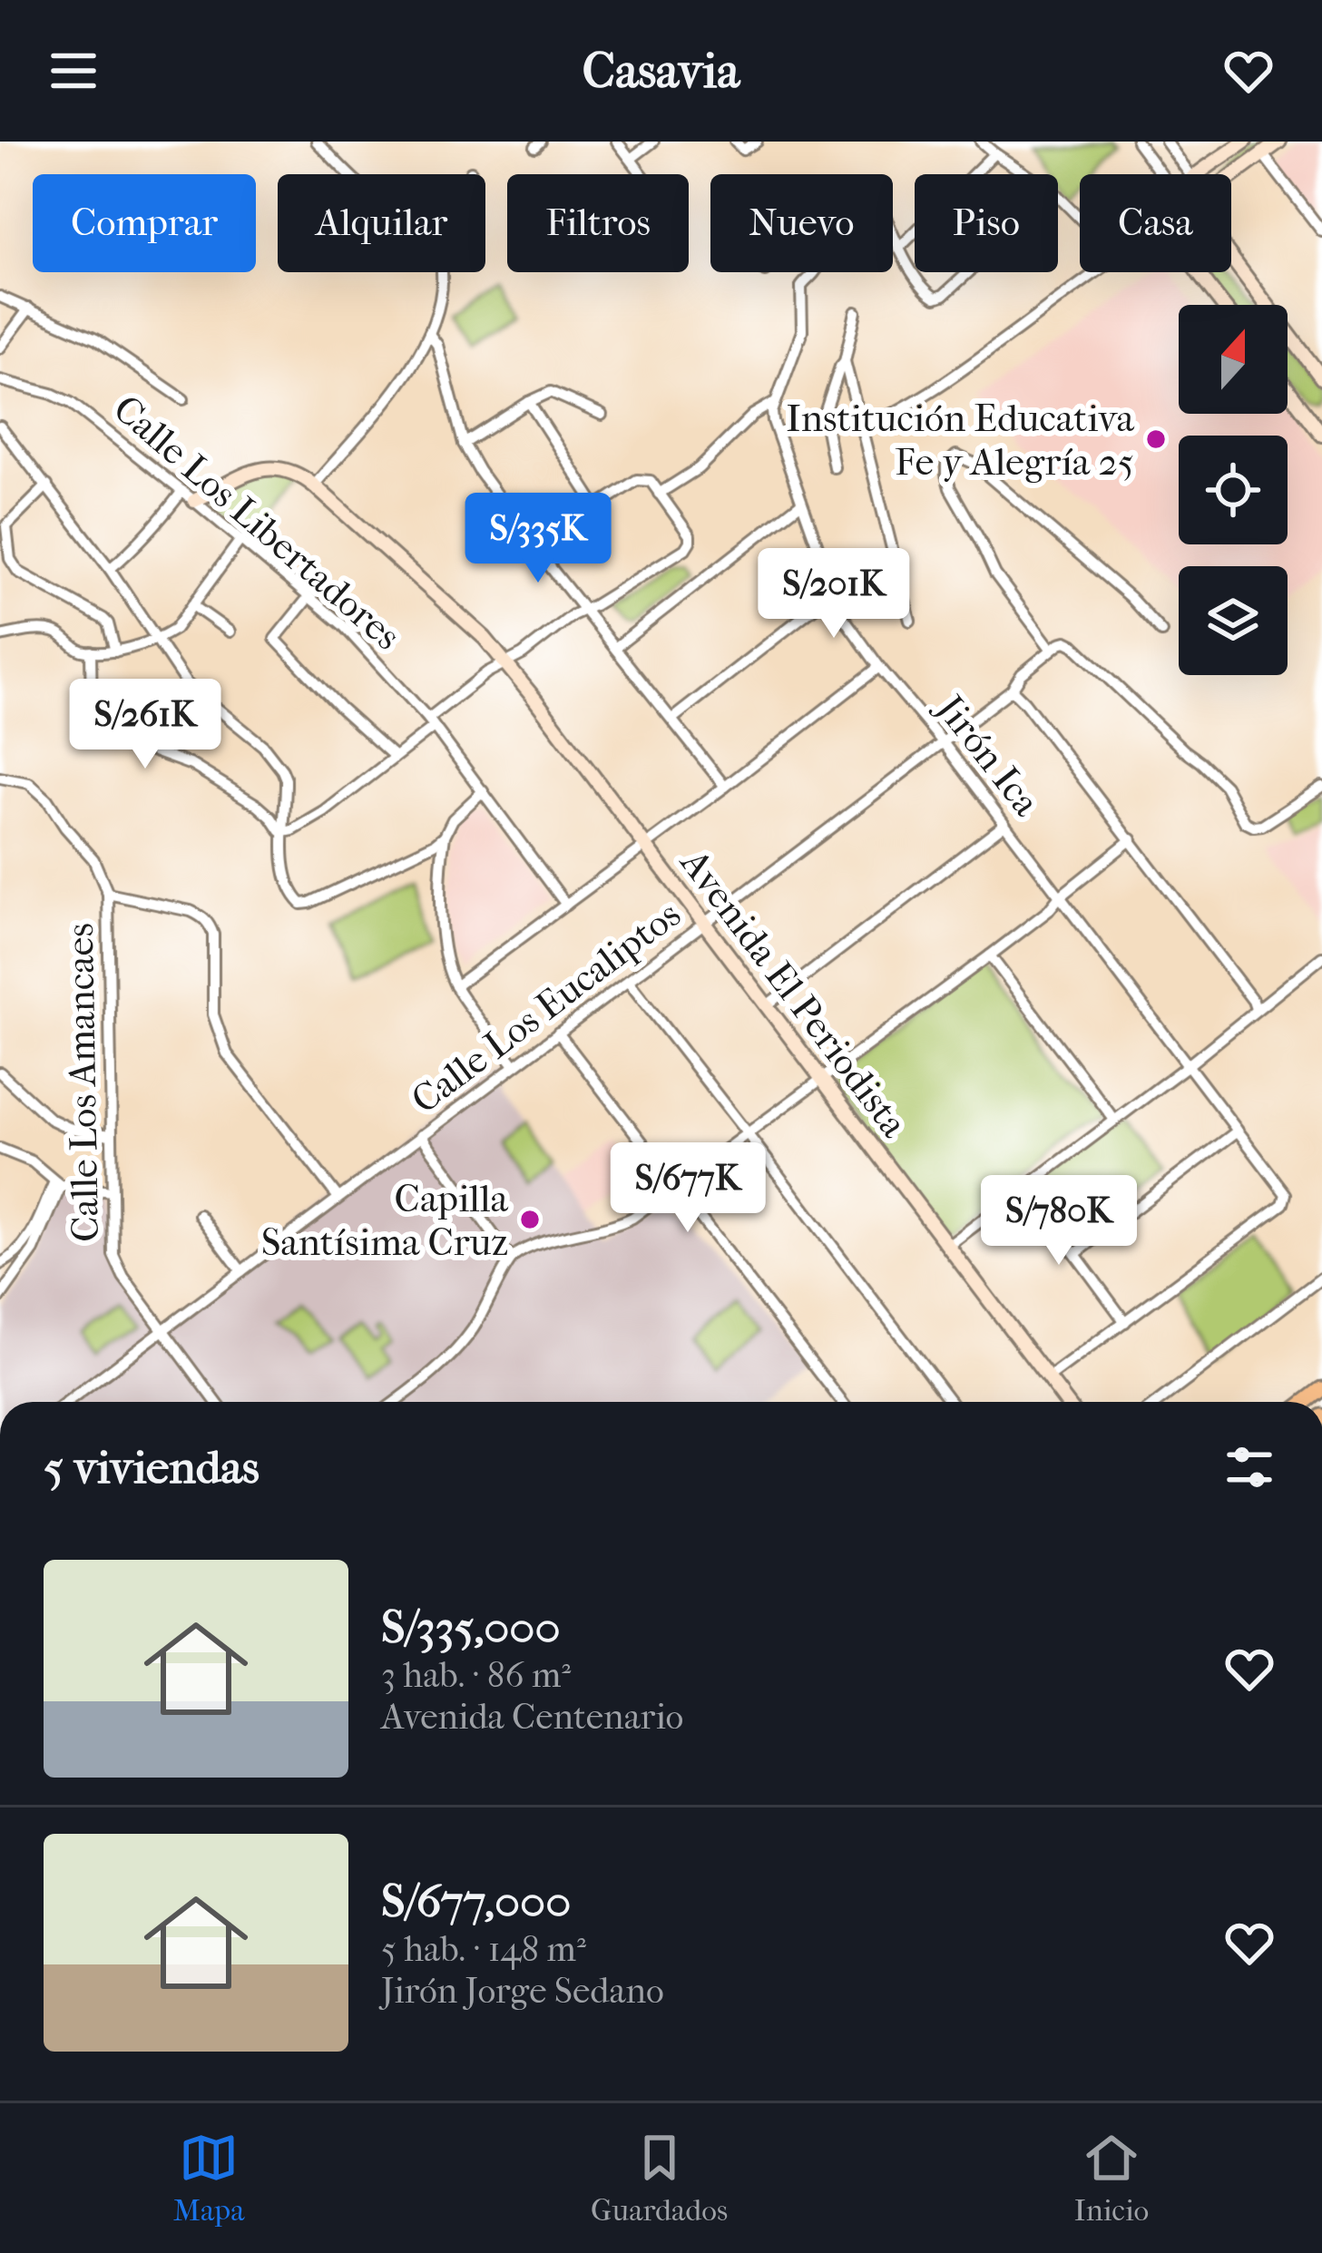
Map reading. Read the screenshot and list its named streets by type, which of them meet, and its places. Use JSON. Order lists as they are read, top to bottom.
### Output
{
  "streets": {
    "street": [
      "Calle Los Libertadores",
      "Jirón Ica",
      "Avenida El Periodista",
      "Calle Los Eucaliptos",
      "Calle Los Amancaes"
    ]
  },
  "crossings": [
    ["Jirón Ica", "Calle Los Eucaliptos"],
    ["Avenida El Periodista", "Calle Los Eucaliptos"],
    ["Calle Los Eucaliptos", "Calle Los Amancaes"]
  ],
  "places": ["Institución Educativa Fe y Alegría 25", "Capilla Santísima Cruz"],
  "north": "top",
  "page": {
    "header": "Casavia",
    "chip": [
      "Comprar",
      "Alquilar",
      "Filtros",
      "Nuevo",
      "Piso",
      "Casa"
    ],
    "price": [
      "S/335K",
      "S/201K",
      "S/261K",
      "S/677K",
      "S/780K"
    ],
    "heading": "5 viviendas",
    "list": [
      {
        "name": "S/335,000",
        "note": "3 hab. · 86 m² · Avenida Centenario"
      },
      {
        "name": "S/677,000",
        "note": "5 hab. · 148 m² · Jirón Jorge Sedano"
      }
    ],
    "tabs": ["Mapa", "Guardados", "Inicio"]
  }
}
